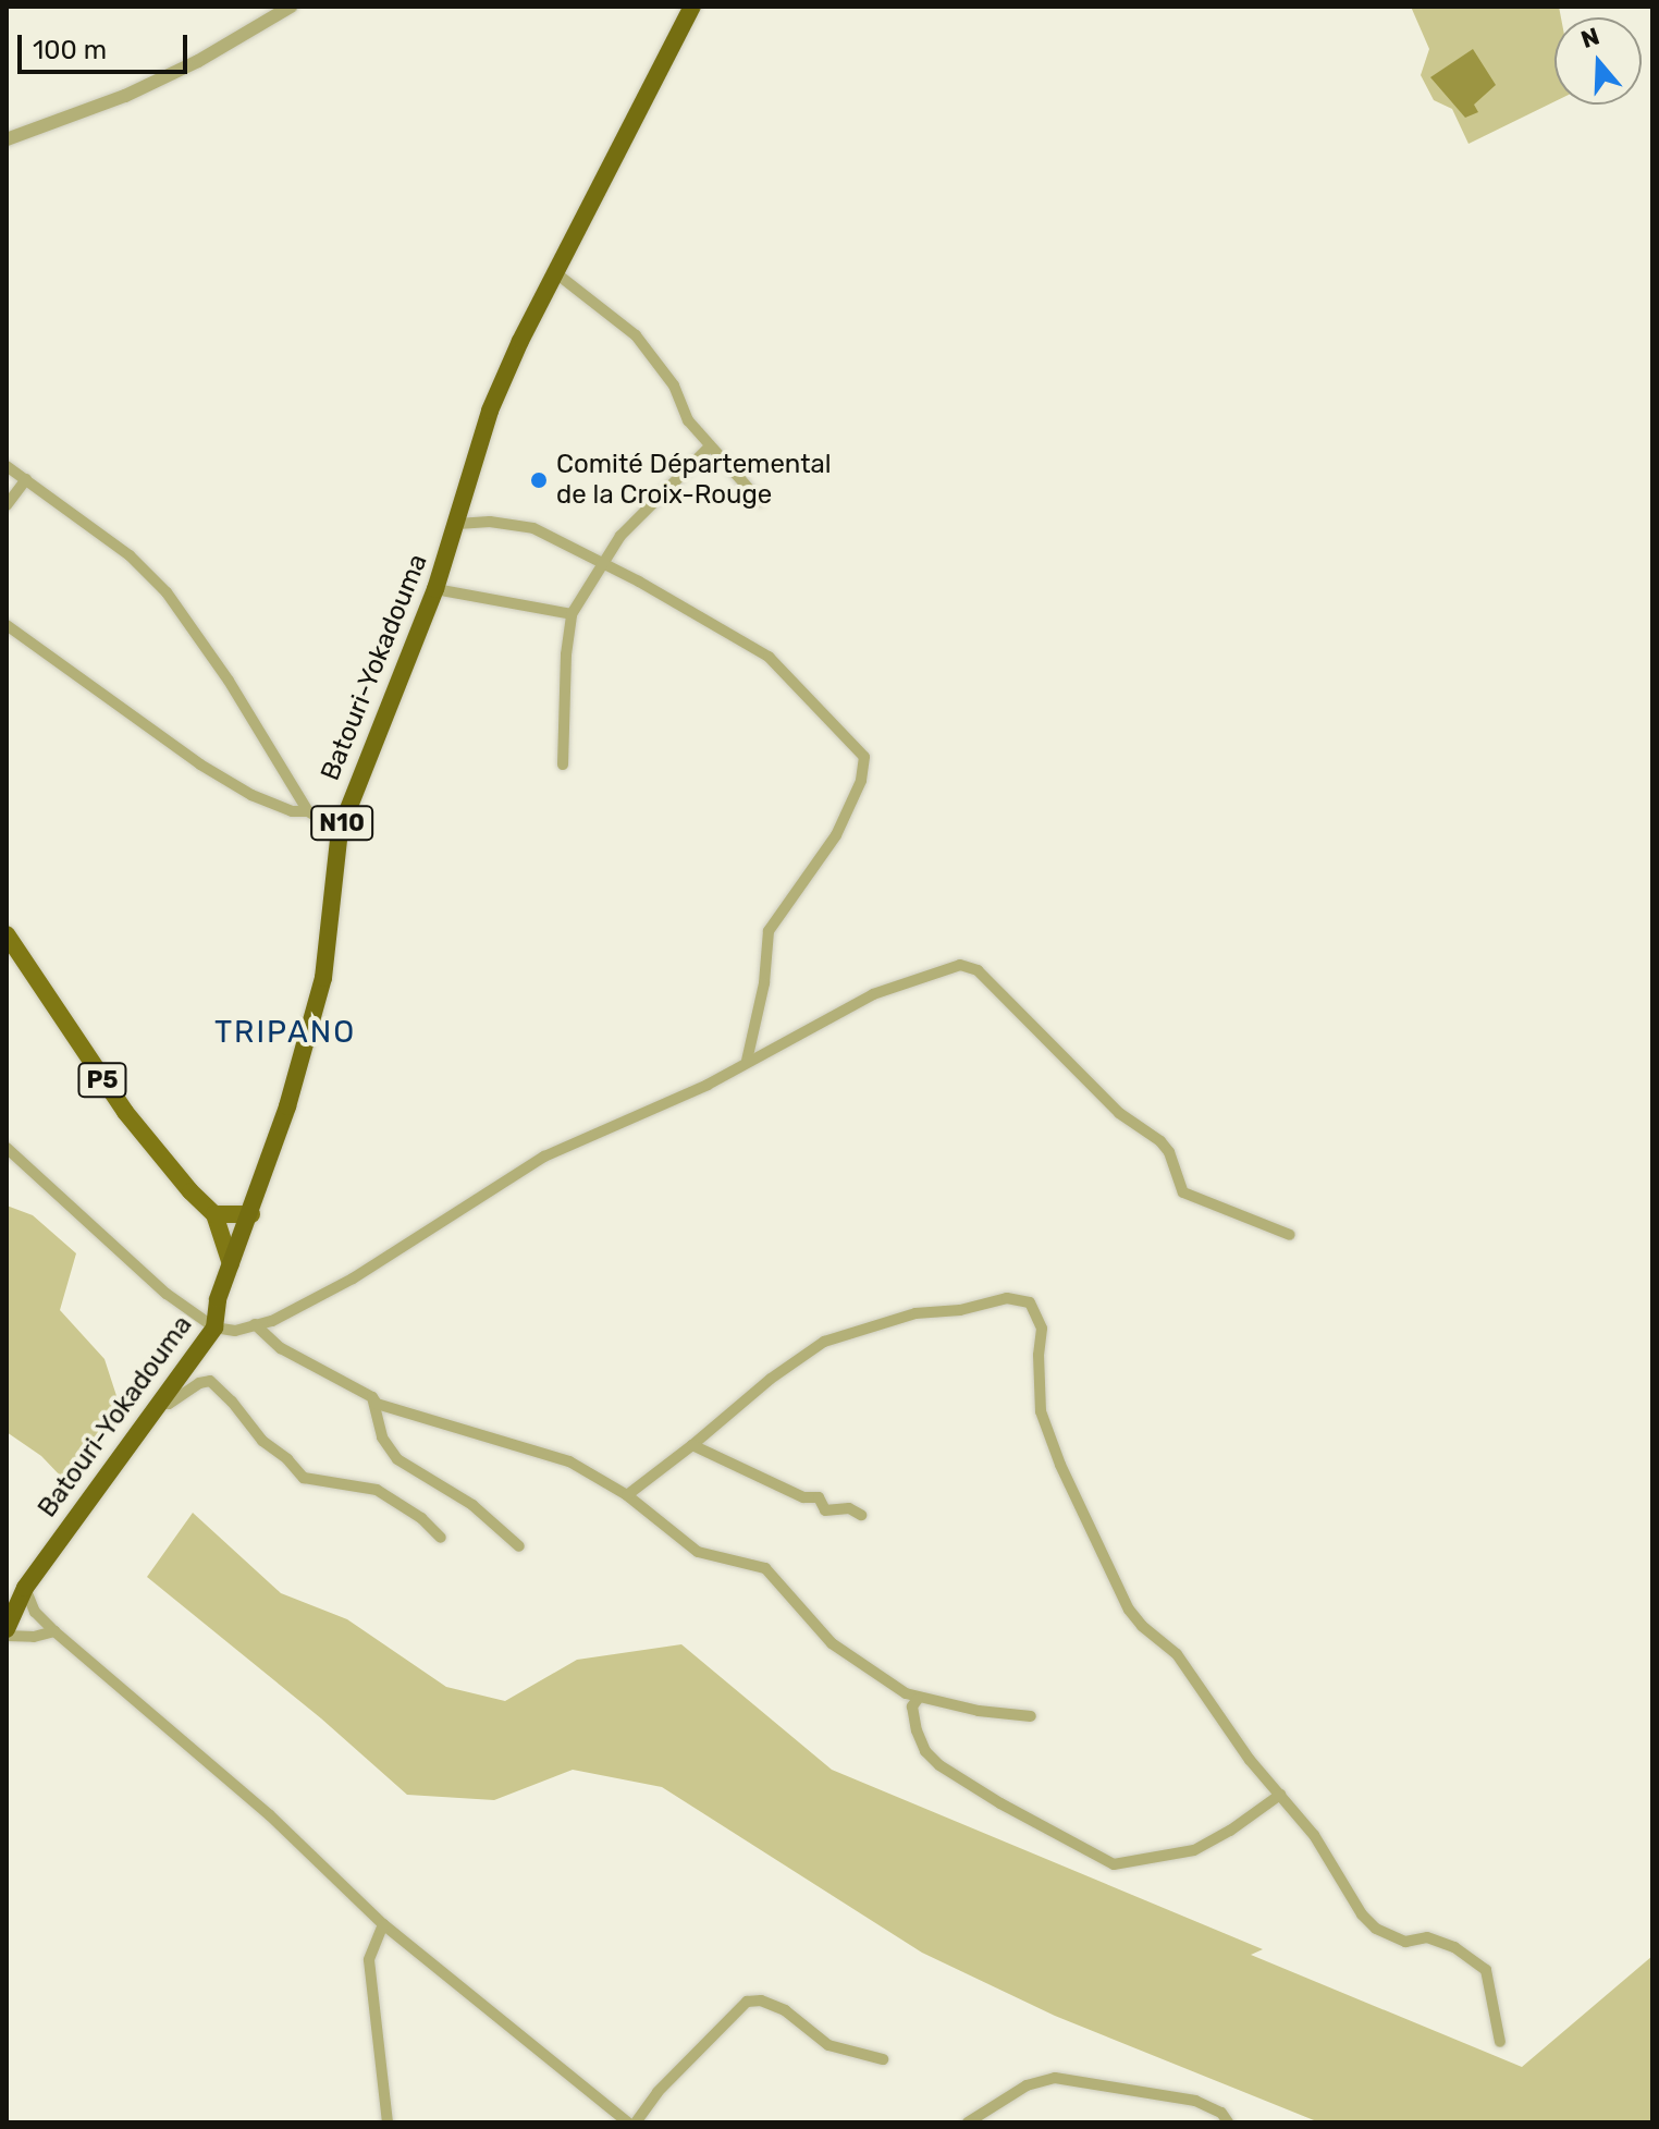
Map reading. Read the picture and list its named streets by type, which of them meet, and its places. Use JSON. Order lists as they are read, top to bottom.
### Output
{
  "streets": {
    "highway": ["Batouri-Yokadouma", "N10"],
    "main road": ["P5"]
  },
  "crossings": [
    ["Batouri-Yokadouma", "P5"]
  ],
  "districts": ["TRIPANO"],
  "places": ["Comité Départemental de la Croix-Rouge"],
  "scale_bar": "100 m",
  "north": "top"
}
